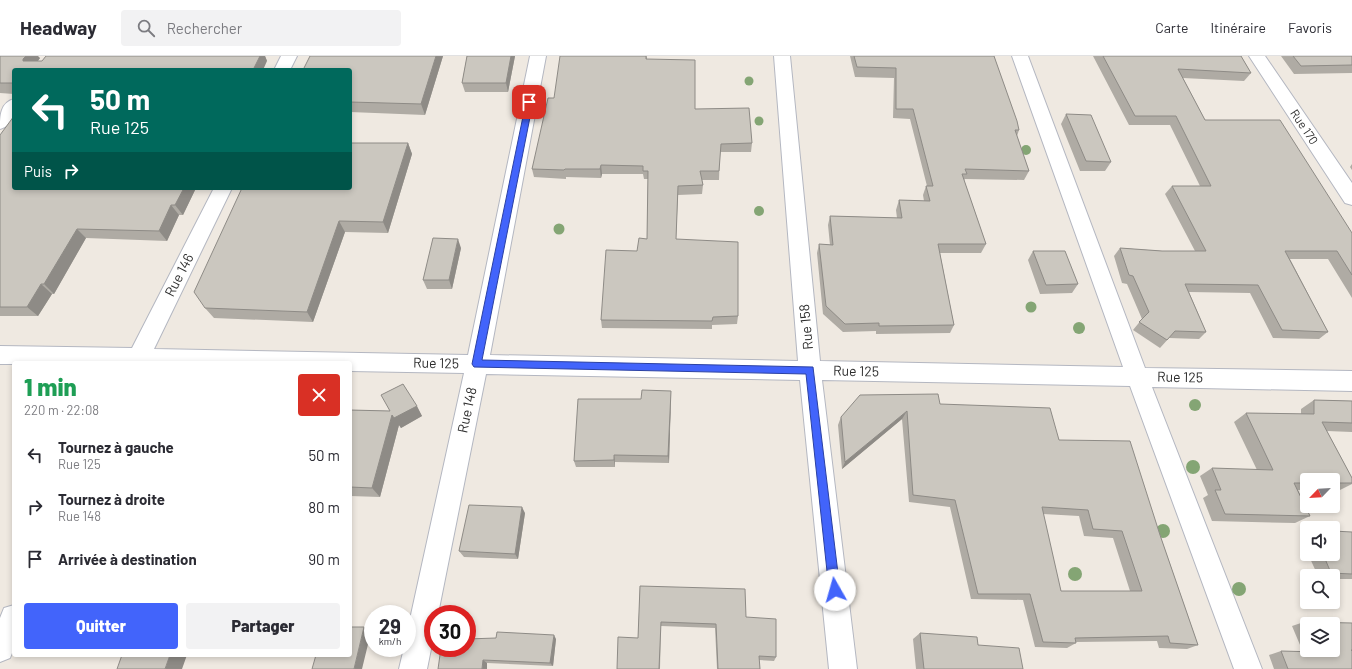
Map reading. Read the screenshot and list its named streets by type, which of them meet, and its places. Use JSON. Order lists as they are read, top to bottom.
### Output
{
  "streets": {
    "street": [
      "Rue 170",
      "Rue 146",
      "Rue 158",
      "Rue 125",
      "Rue 148"
    ]
  },
  "crossings": [
    ["Rue 146", "Rue 125"],
    ["Rue 158", "Rue 125"],
    ["Rue 125", "Rue 148"]
  ],
  "north": "bottom left",
  "page": {
    "header": "Headway",
    "search": "Rechercher",
    "nav": ["Carte", "Itinéraire", "Favoris"],
    "turn": ["50 m", "Rue 125"],
    "then": "Puis",
    "heading": ["1 min", "220 m · 22:08"],
    "list": [
      {
        "name": "Tournez à gauche",
        "note": "Rue 125",
        "value": "50 m"
      },
      {
        "name": "Tournez à droite",
        "note": "Rue 148",
        "value": "80 m"
      },
      {
        "name": "Arrivée à destination",
        "value": "90 m"
      }
    ],
    "buttons": ["Quitter", "Partager"],
    "speed": "29 km/h",
    "limit": "30"
  }
}
